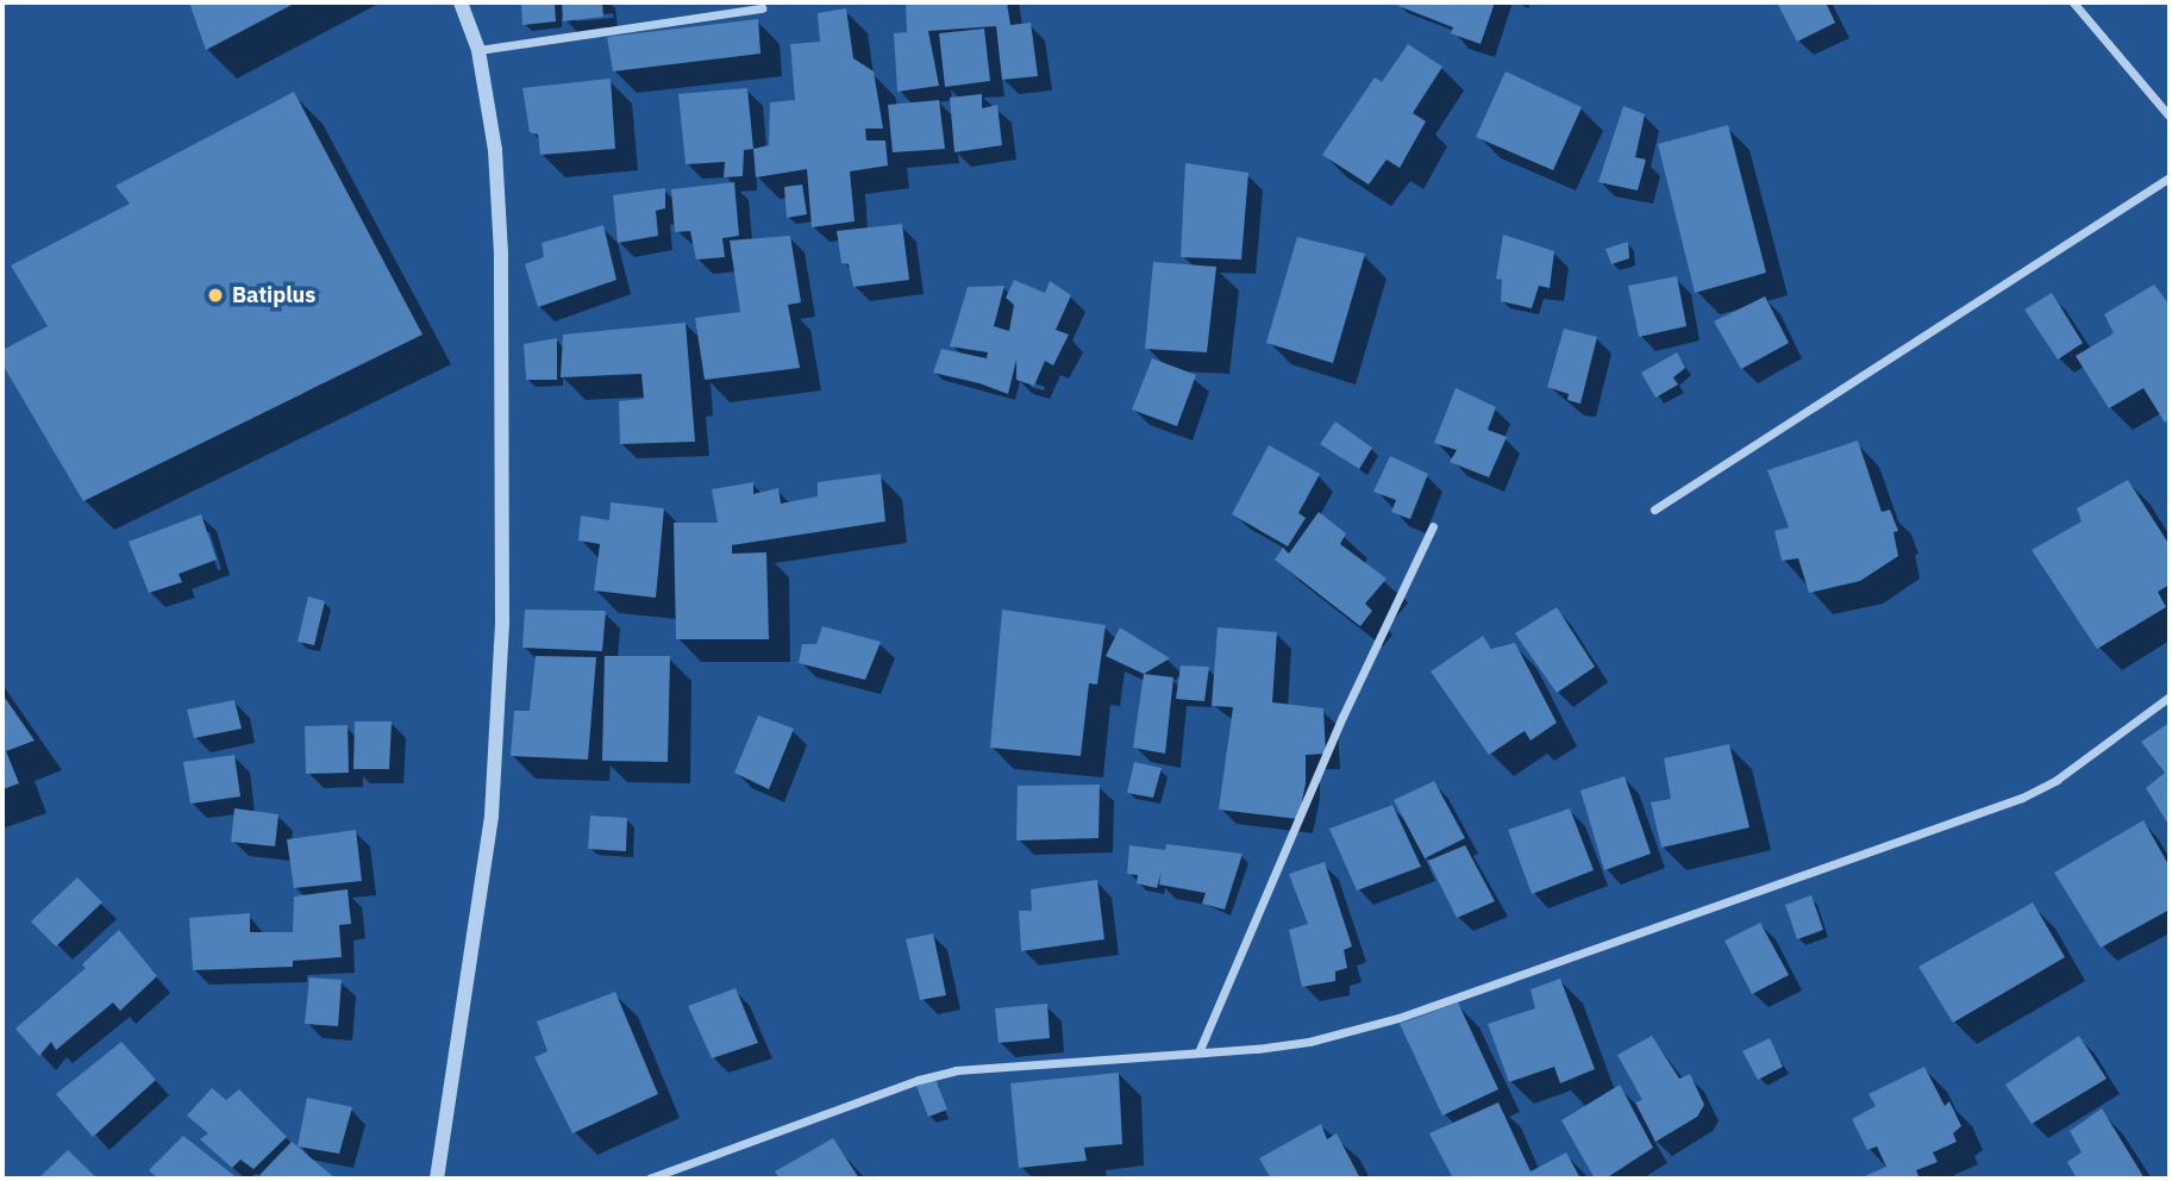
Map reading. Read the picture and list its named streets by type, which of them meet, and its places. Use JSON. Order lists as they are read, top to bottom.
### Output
{
  "places": ["Batiplus"]
}
